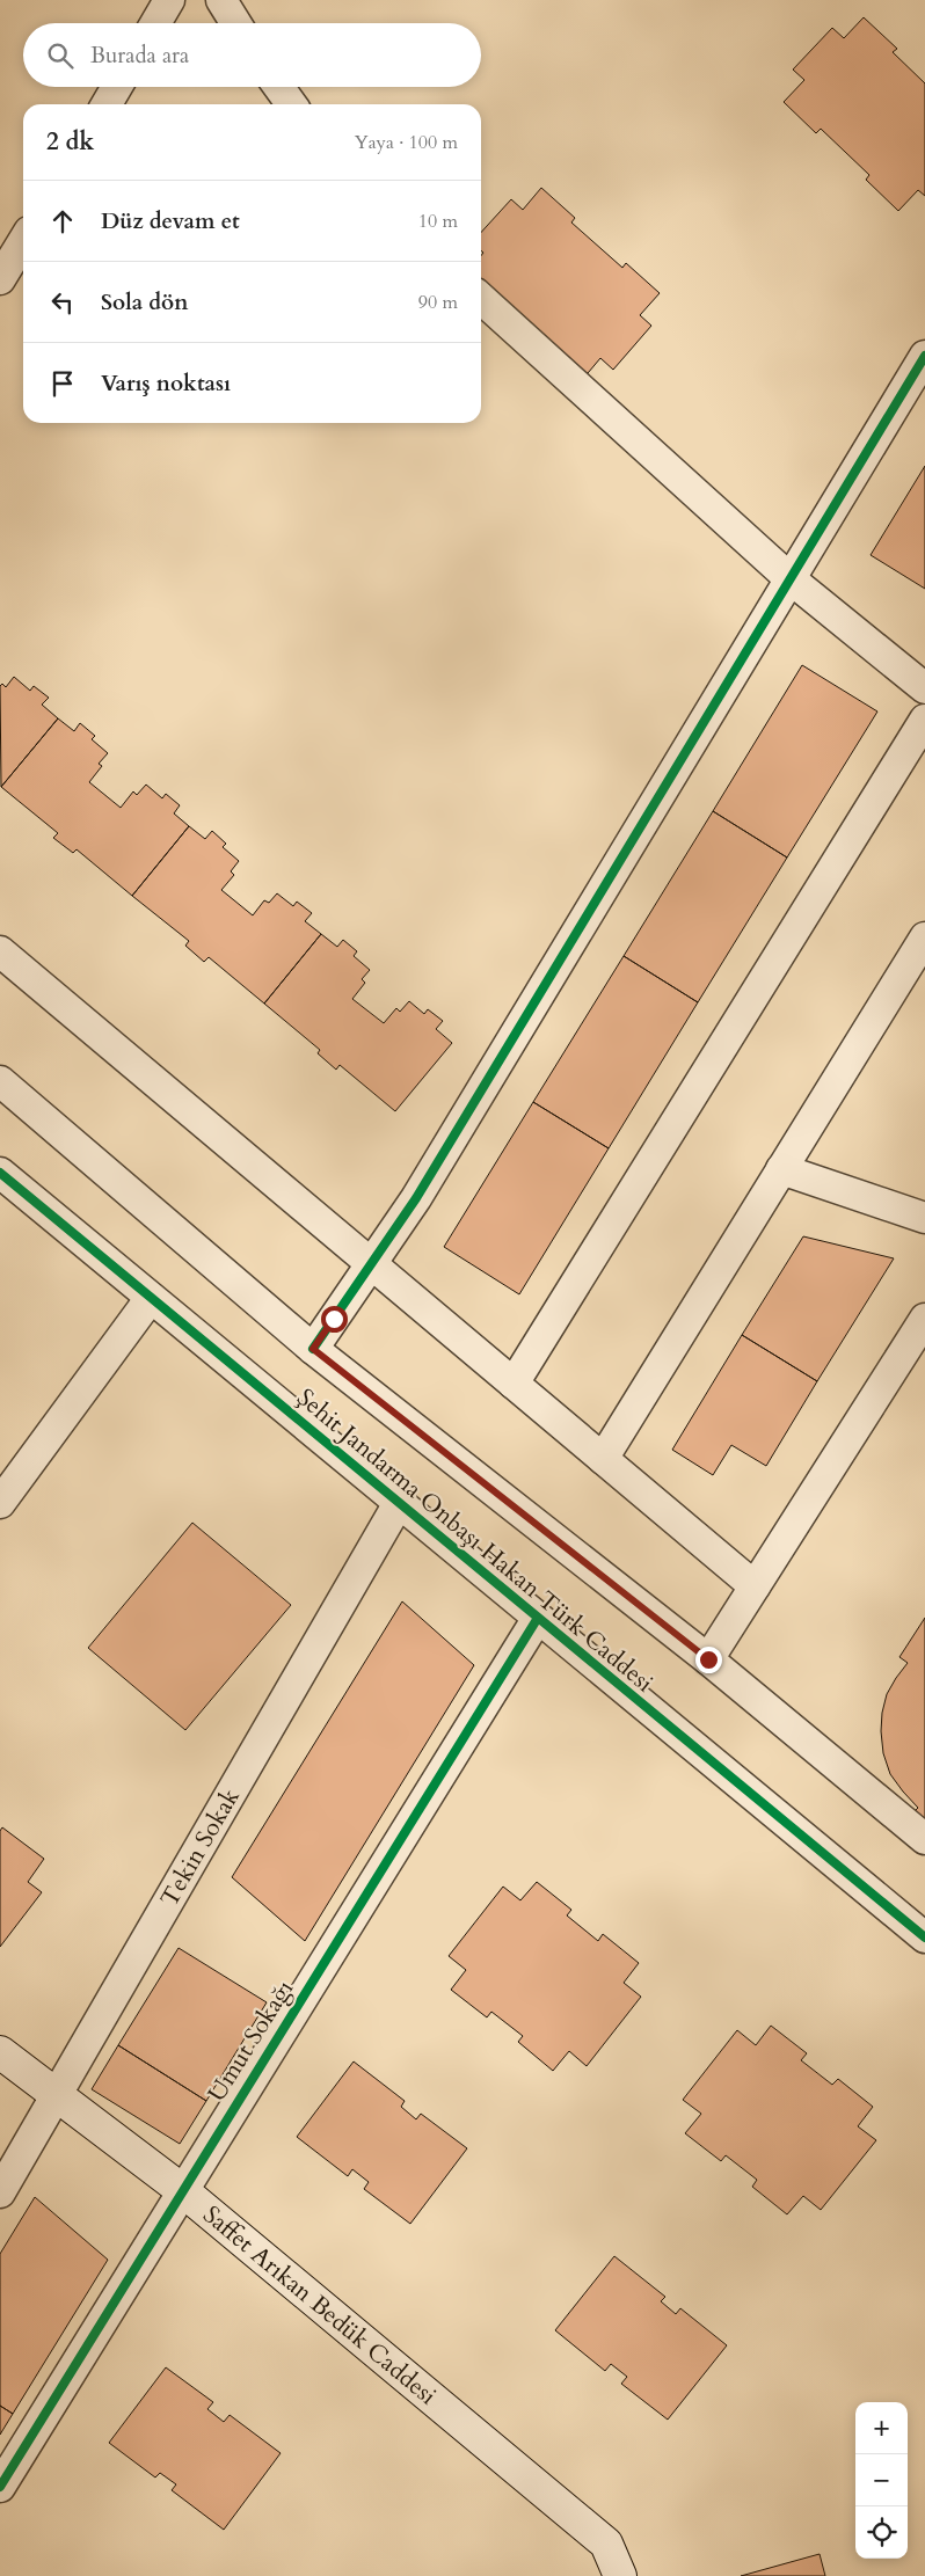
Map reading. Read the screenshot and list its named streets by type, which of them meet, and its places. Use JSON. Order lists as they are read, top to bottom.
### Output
{
  "streets": {
    "street": [
      "Şehit Jandarma Onbaşı Hakan Türk Caddesi",
      "Tekin Sokak",
      "Umut Sokağı",
      "Saffet Arıkan Bedük Caddesi"
    ]
  },
  "crossings": [
    ["Şehit Jandarma Onbaşı Hakan Türk Caddesi", "Tekin Sokak"],
    ["Şehit Jandarma Onbaşı Hakan Türk Caddesi", "Umut Sokağı"],
    ["Tekin Sokak", "Saffet Arıkan Bedük Caddesi"],
    ["Umut Sokağı", "Saffet Arıkan Bedük Caddesi"]
  ],
  "page": {
    "search": "Burada ara",
    "heading": ["2 dk", "Yaya · 100 m"],
    "list": [
      ["Düz devam et", "10 m"],
      ["Sola dön", "90 m"],
      "Varış noktası"
    ],
    "map_buttons": ["+", "−"]
  }
}
